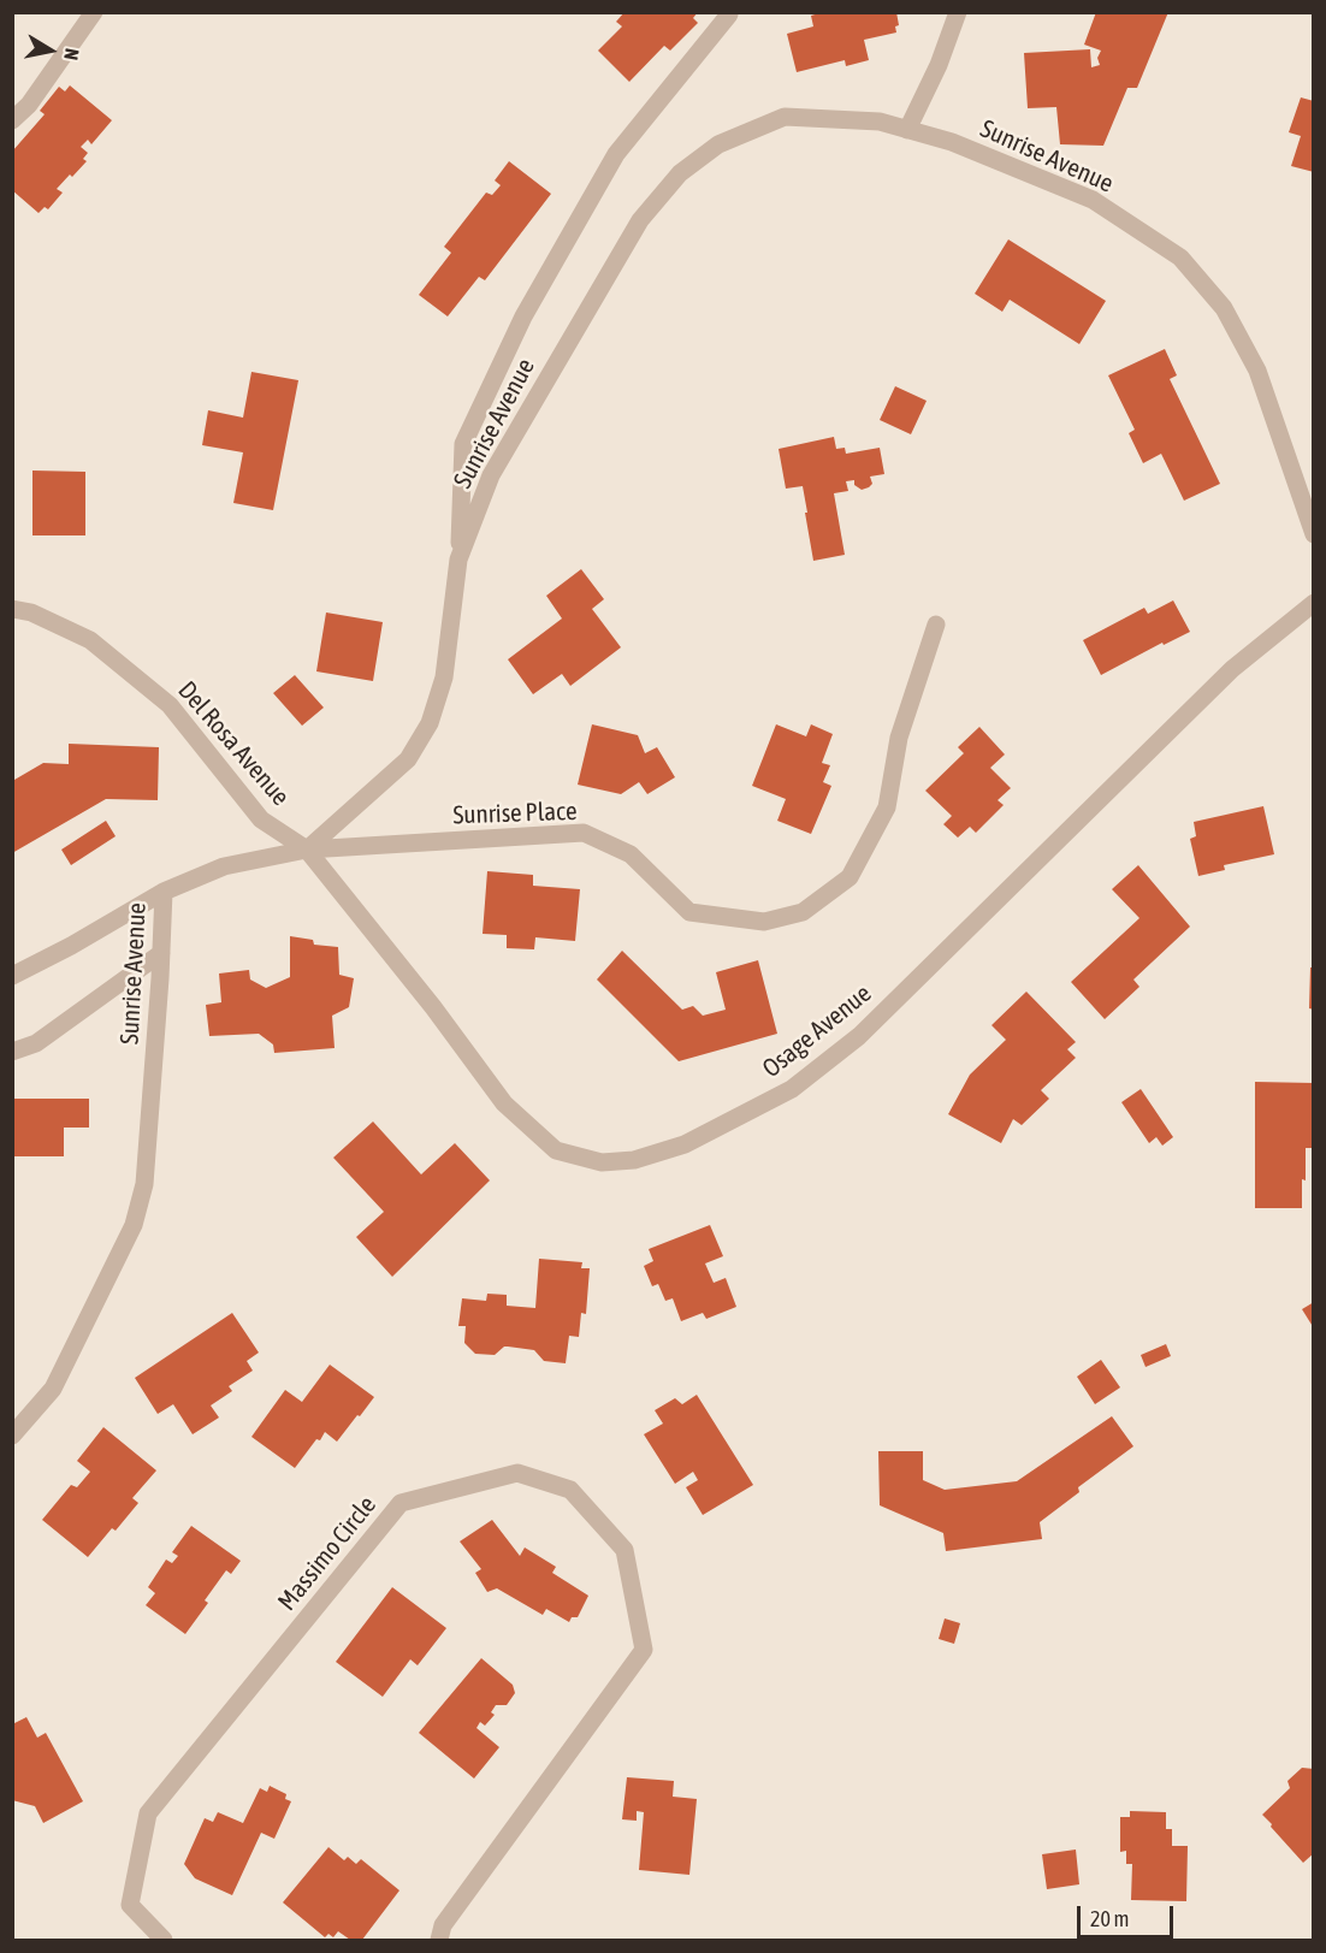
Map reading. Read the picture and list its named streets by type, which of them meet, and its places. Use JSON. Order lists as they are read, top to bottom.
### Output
{
  "streets": {
    "street": [
      "Sunrise Avenue",
      "Del Rosa Avenue",
      "Sunrise Place",
      "Osage Avenue",
      "Massimo Circle"
    ]
  },
  "crossings": [
    ["Sunrise Avenue", "Del Rosa Avenue"],
    ["Sunrise Avenue", "Sunrise Place"],
    ["Sunrise Avenue", "Osage Avenue"],
    ["Del Rosa Avenue", "Sunrise Place"],
    ["Del Rosa Avenue", "Osage Avenue"],
    ["Sunrise Place", "Osage Avenue"]
  ],
  "scale_bar": "20 m",
  "north": "right"
}
